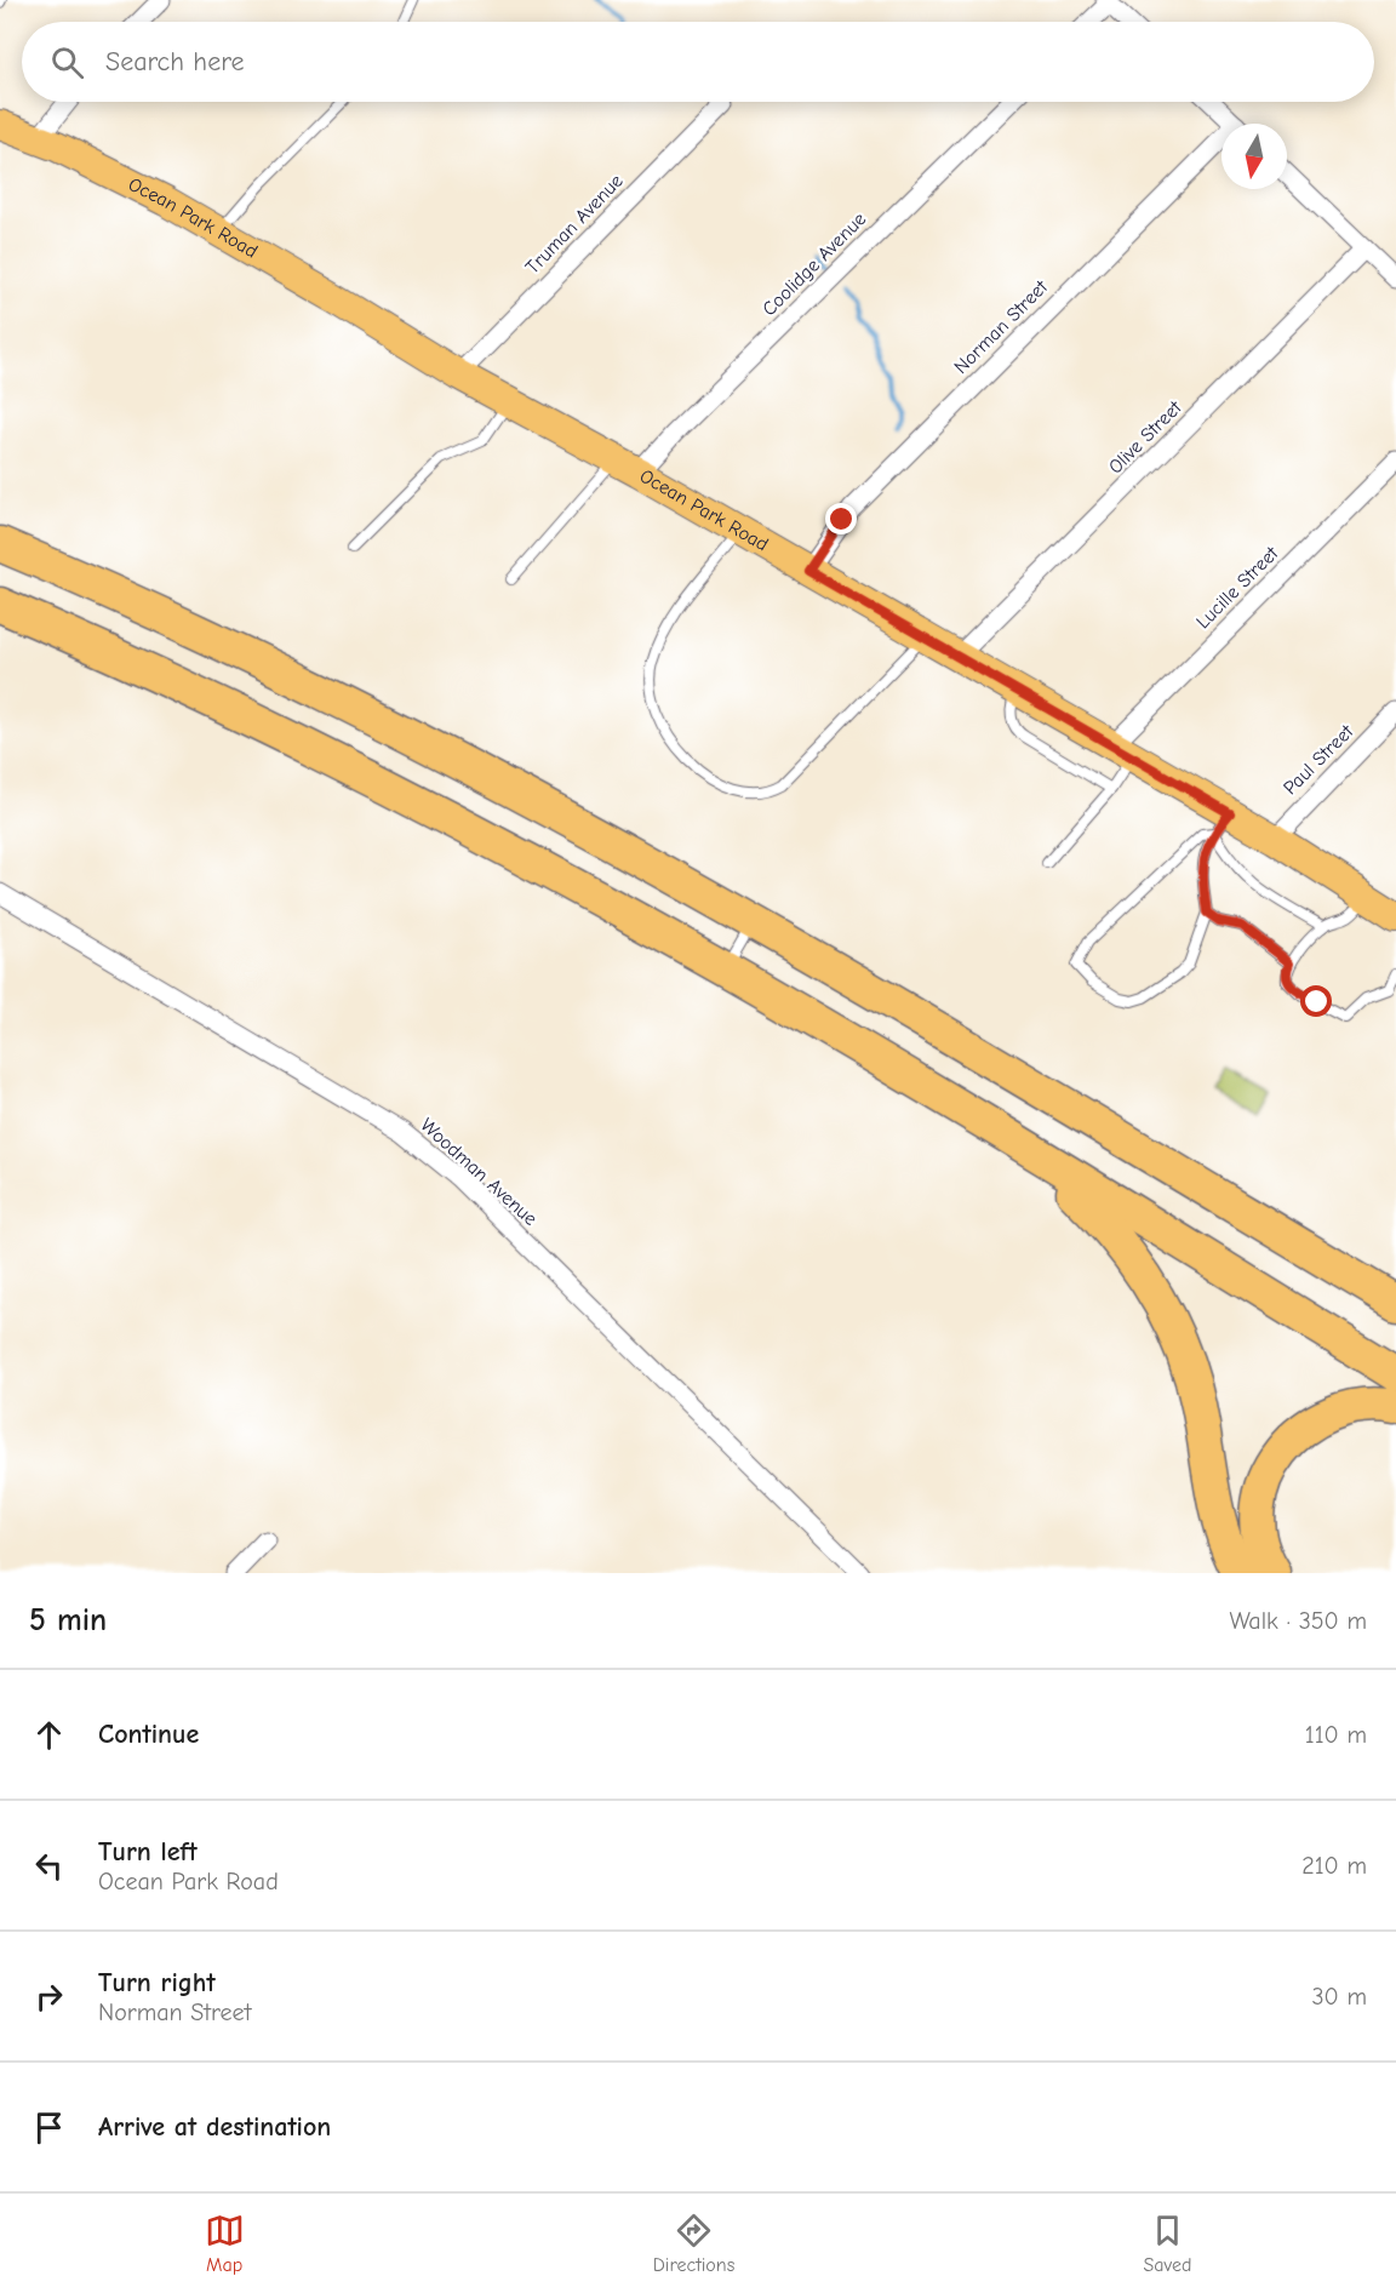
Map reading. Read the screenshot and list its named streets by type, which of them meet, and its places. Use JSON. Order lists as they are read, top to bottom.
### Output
{
  "streets": {
    "main road": ["Ocean Park Road"],
    "street": [
      "Truman Avenue",
      "Coolidge Avenue",
      "Norman Street",
      "Olive Street",
      "Lucille Street",
      "Paul Street",
      "Woodman Avenue"
    ]
  },
  "crossings": [
    ["Ocean Park Road", "Truman Avenue"],
    ["Ocean Park Road", "Coolidge Avenue"],
    ["Ocean Park Road", "Norman Street"],
    ["Ocean Park Road", "Olive Street"],
    ["Ocean Park Road", "Lucille Street"],
    ["Ocean Park Road", "Paul Street"]
  ],
  "north": "bottom",
  "page": {
    "search": "Search here",
    "heading": ["5 min", "Walk · 350 m"],
    "list": [
      ["Continue", "110 m"],
      ["Turn left", "Ocean Park Road", "210 m"],
      ["Turn right", "Norman Street", "30 m"],
      "Arrive at destination"
    ],
    "nav": ["Map", "Directions", "Saved"]
  }
}
